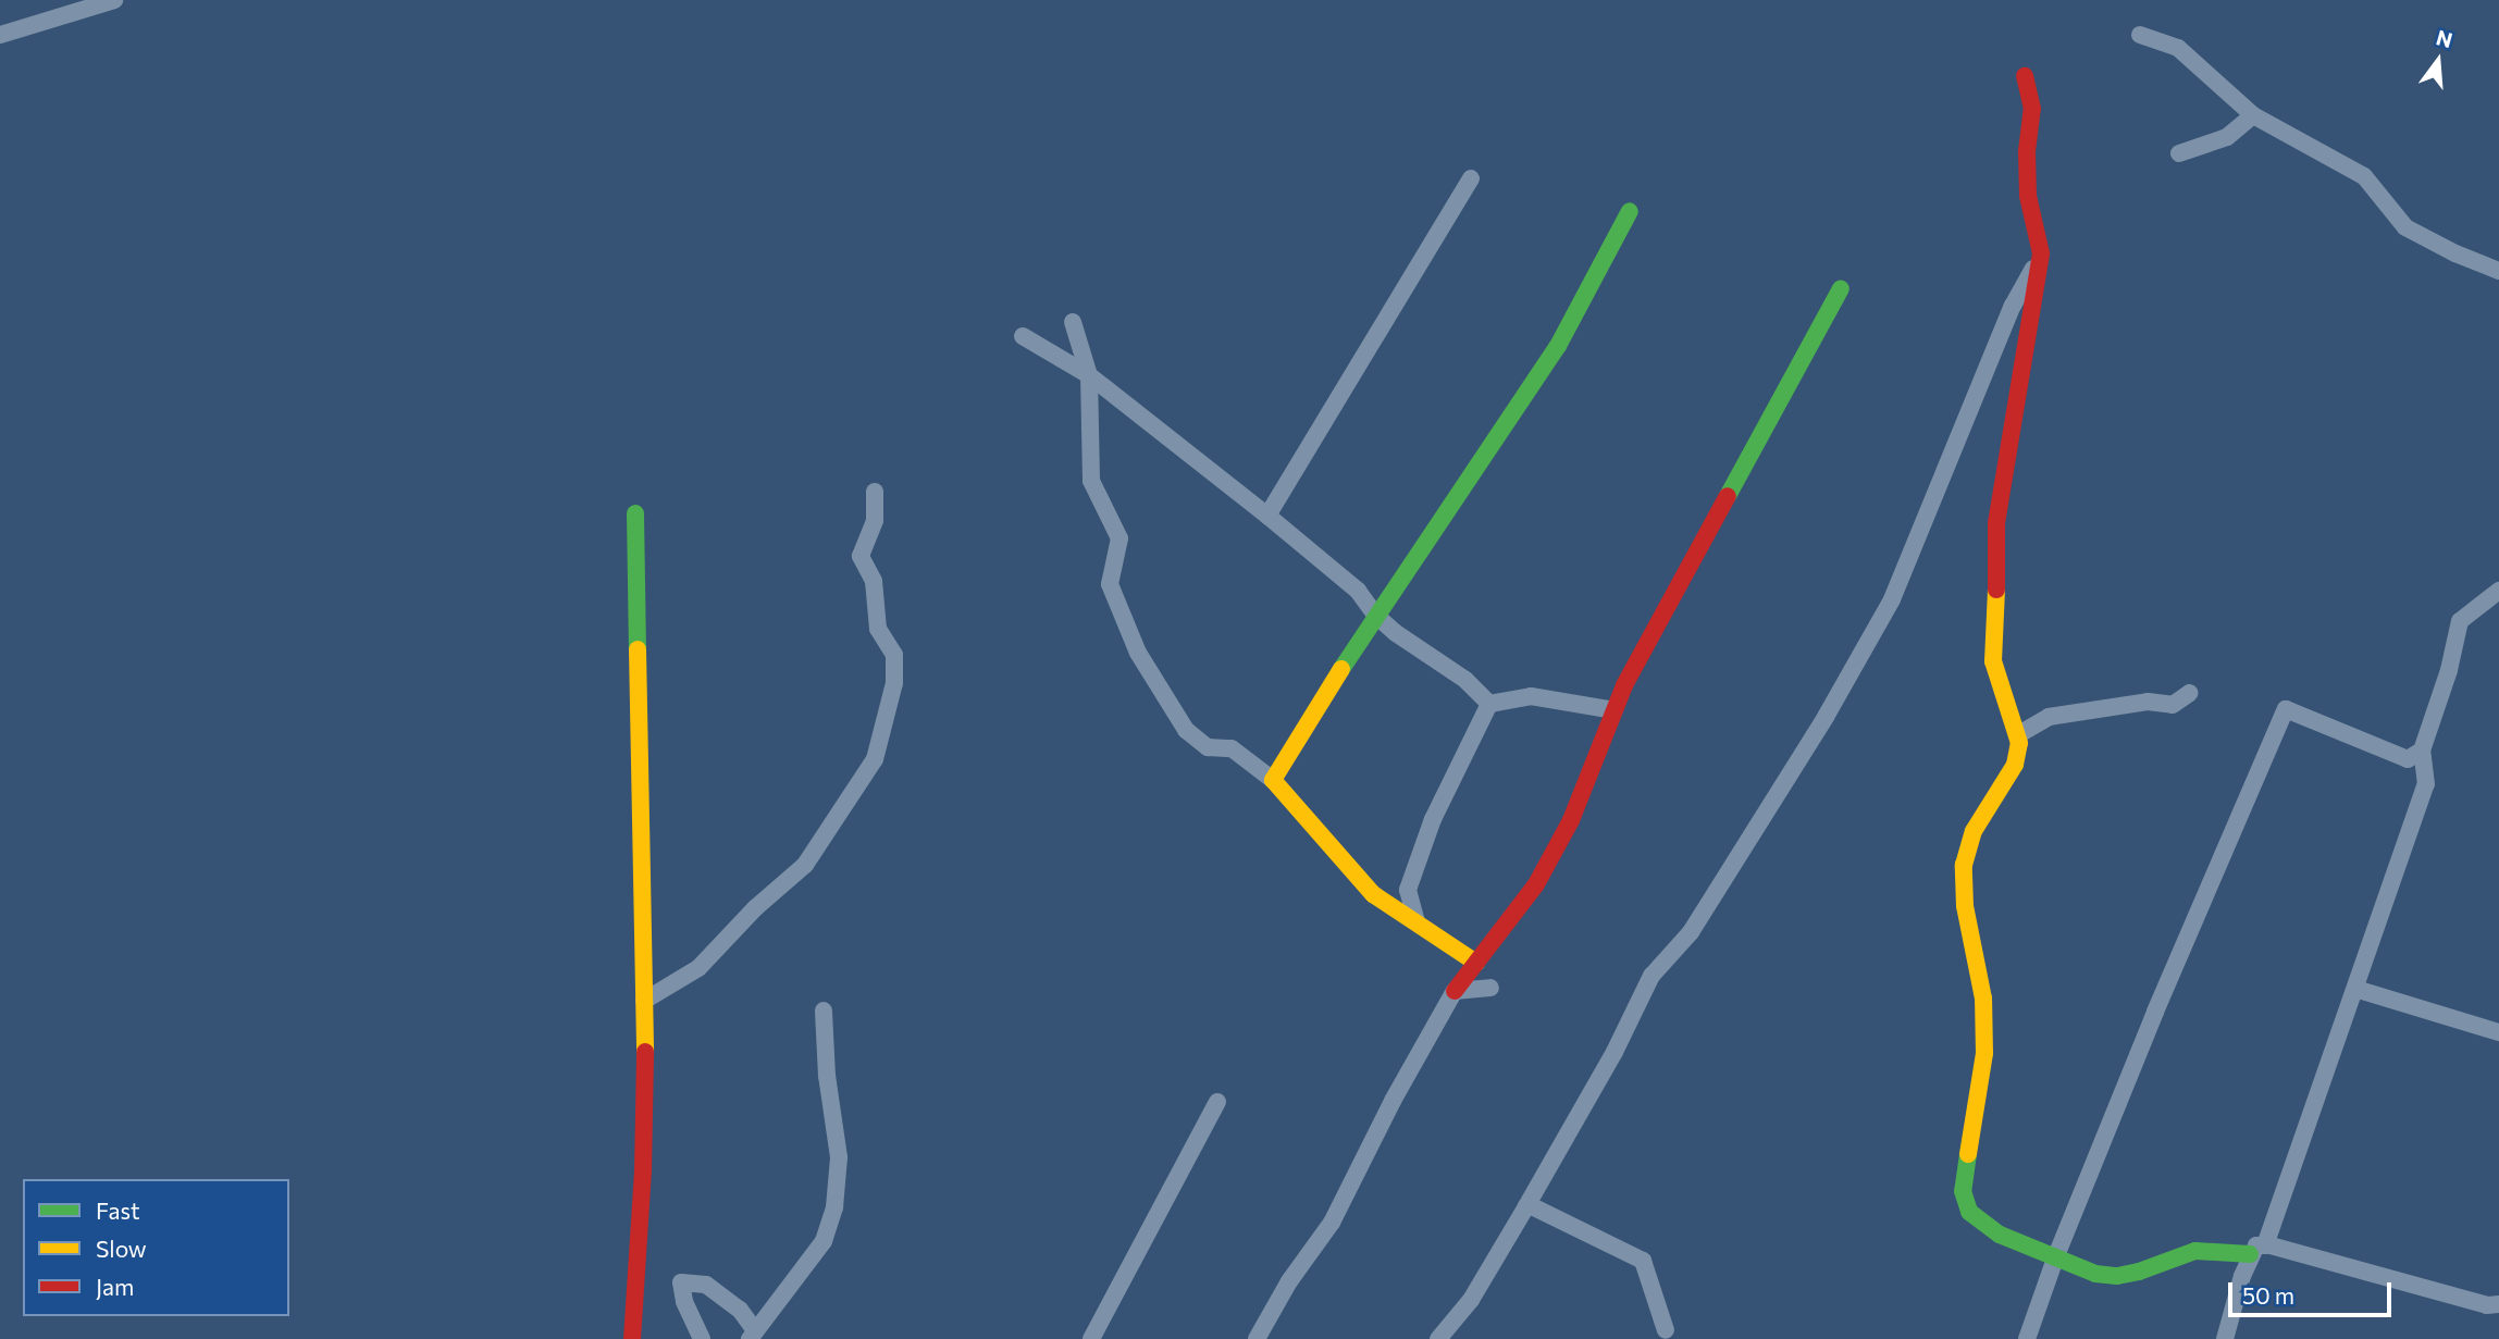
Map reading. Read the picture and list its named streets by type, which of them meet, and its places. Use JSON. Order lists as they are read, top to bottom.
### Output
{
  "legend": ["Fast", "Slow", "Jam"],
  "scale_bar": "50 m",
  "north": "top"
}
